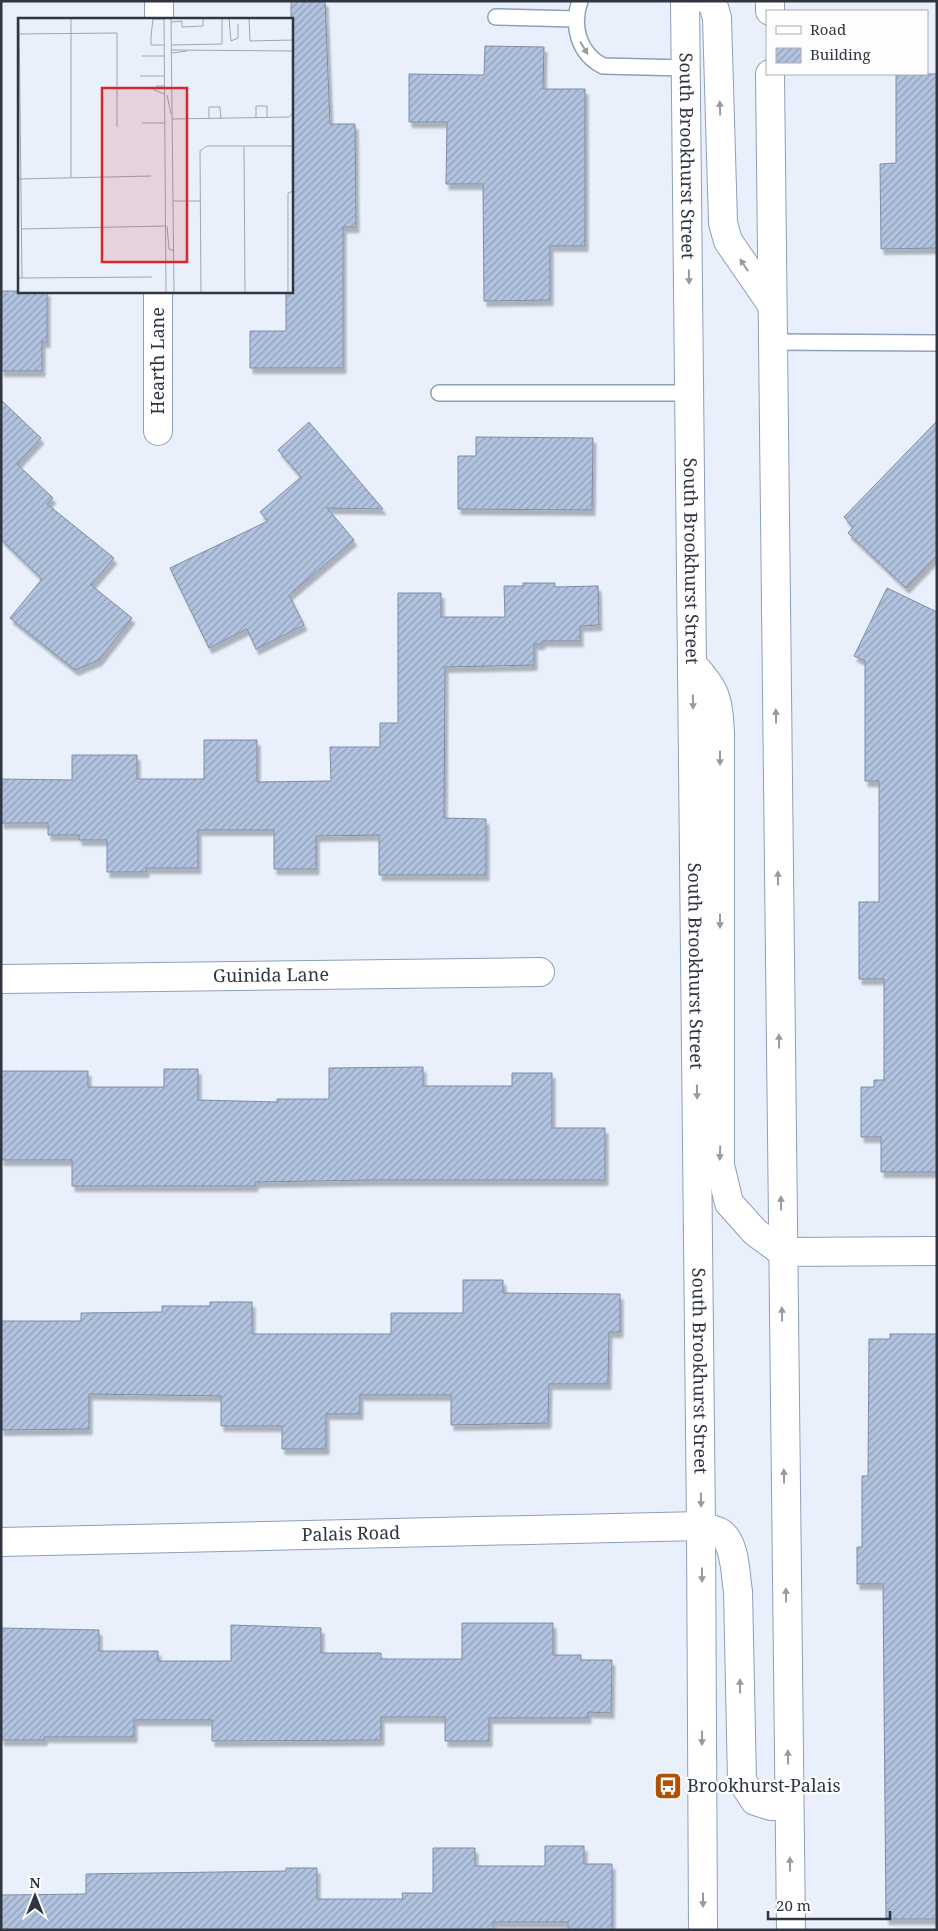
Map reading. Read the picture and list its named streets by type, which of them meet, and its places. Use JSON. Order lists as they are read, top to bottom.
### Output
{
  "streets": {
    "main road": [
      "South Brookhurst Street",
      "Hearth Lane",
      "Guinida Lane",
      "Palais Road"
    ]
  },
  "crossings": [
    ["South Brookhurst Street", "Palais Road"]
  ],
  "places": {
    "bus stop": ["Brookhurst-Palais"]
  },
  "legend": ["Road", "Building"],
  "scale_bar": "20 m",
  "north": "top"
}
